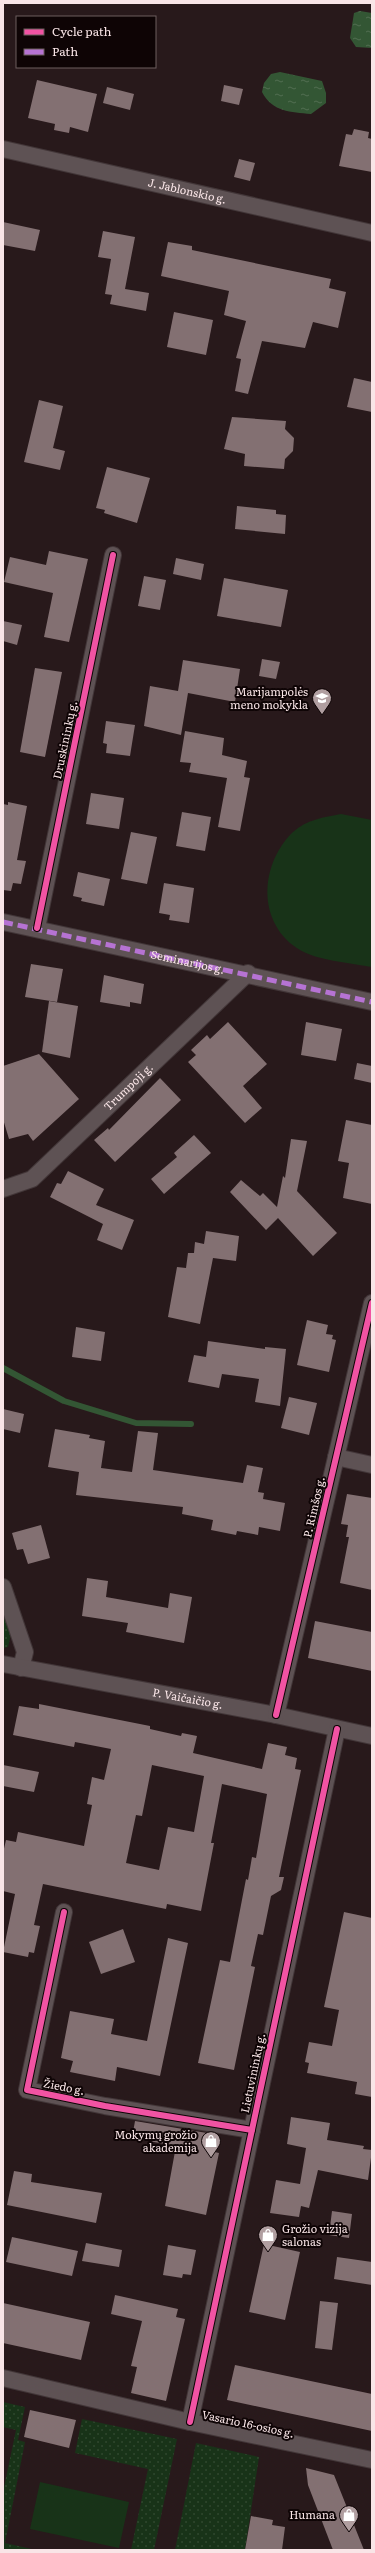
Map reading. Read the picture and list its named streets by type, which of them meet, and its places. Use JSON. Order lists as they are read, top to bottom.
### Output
{
  "streets": {
    "street": [
      "J. Jablonskio g.",
      "Druskininkų g.",
      "Seminarijos g.",
      "Trumpoji g.",
      "P. Rimšos g.",
      "P. Vaičaičio g.",
      "Lietuvininkų g.",
      "Žiedo g.",
      "Vasario 16-osios g."
    ]
  },
  "crossings": [
    ["Druskininkų g.", "Seminarijos g."],
    ["Seminarijos g.", "Trumpoji g."],
    ["P. Rimšos g.", "P. Vaičaičio g."],
    ["P. Vaičaičio g.", "Lietuvininkų g."],
    ["Lietuvininkų g.", "Žiedo g."],
    ["Lietuvininkų g.", "Vasario 16-osios g."]
  ],
  "places": {
    "school or university": ["Marijampolės meno mokykla"],
    "shop": ["Mokymų grožio akademija", "Grožio vizija salonas", "Humana"]
  },
  "legend": ["Cycle path", "Path"]
}
